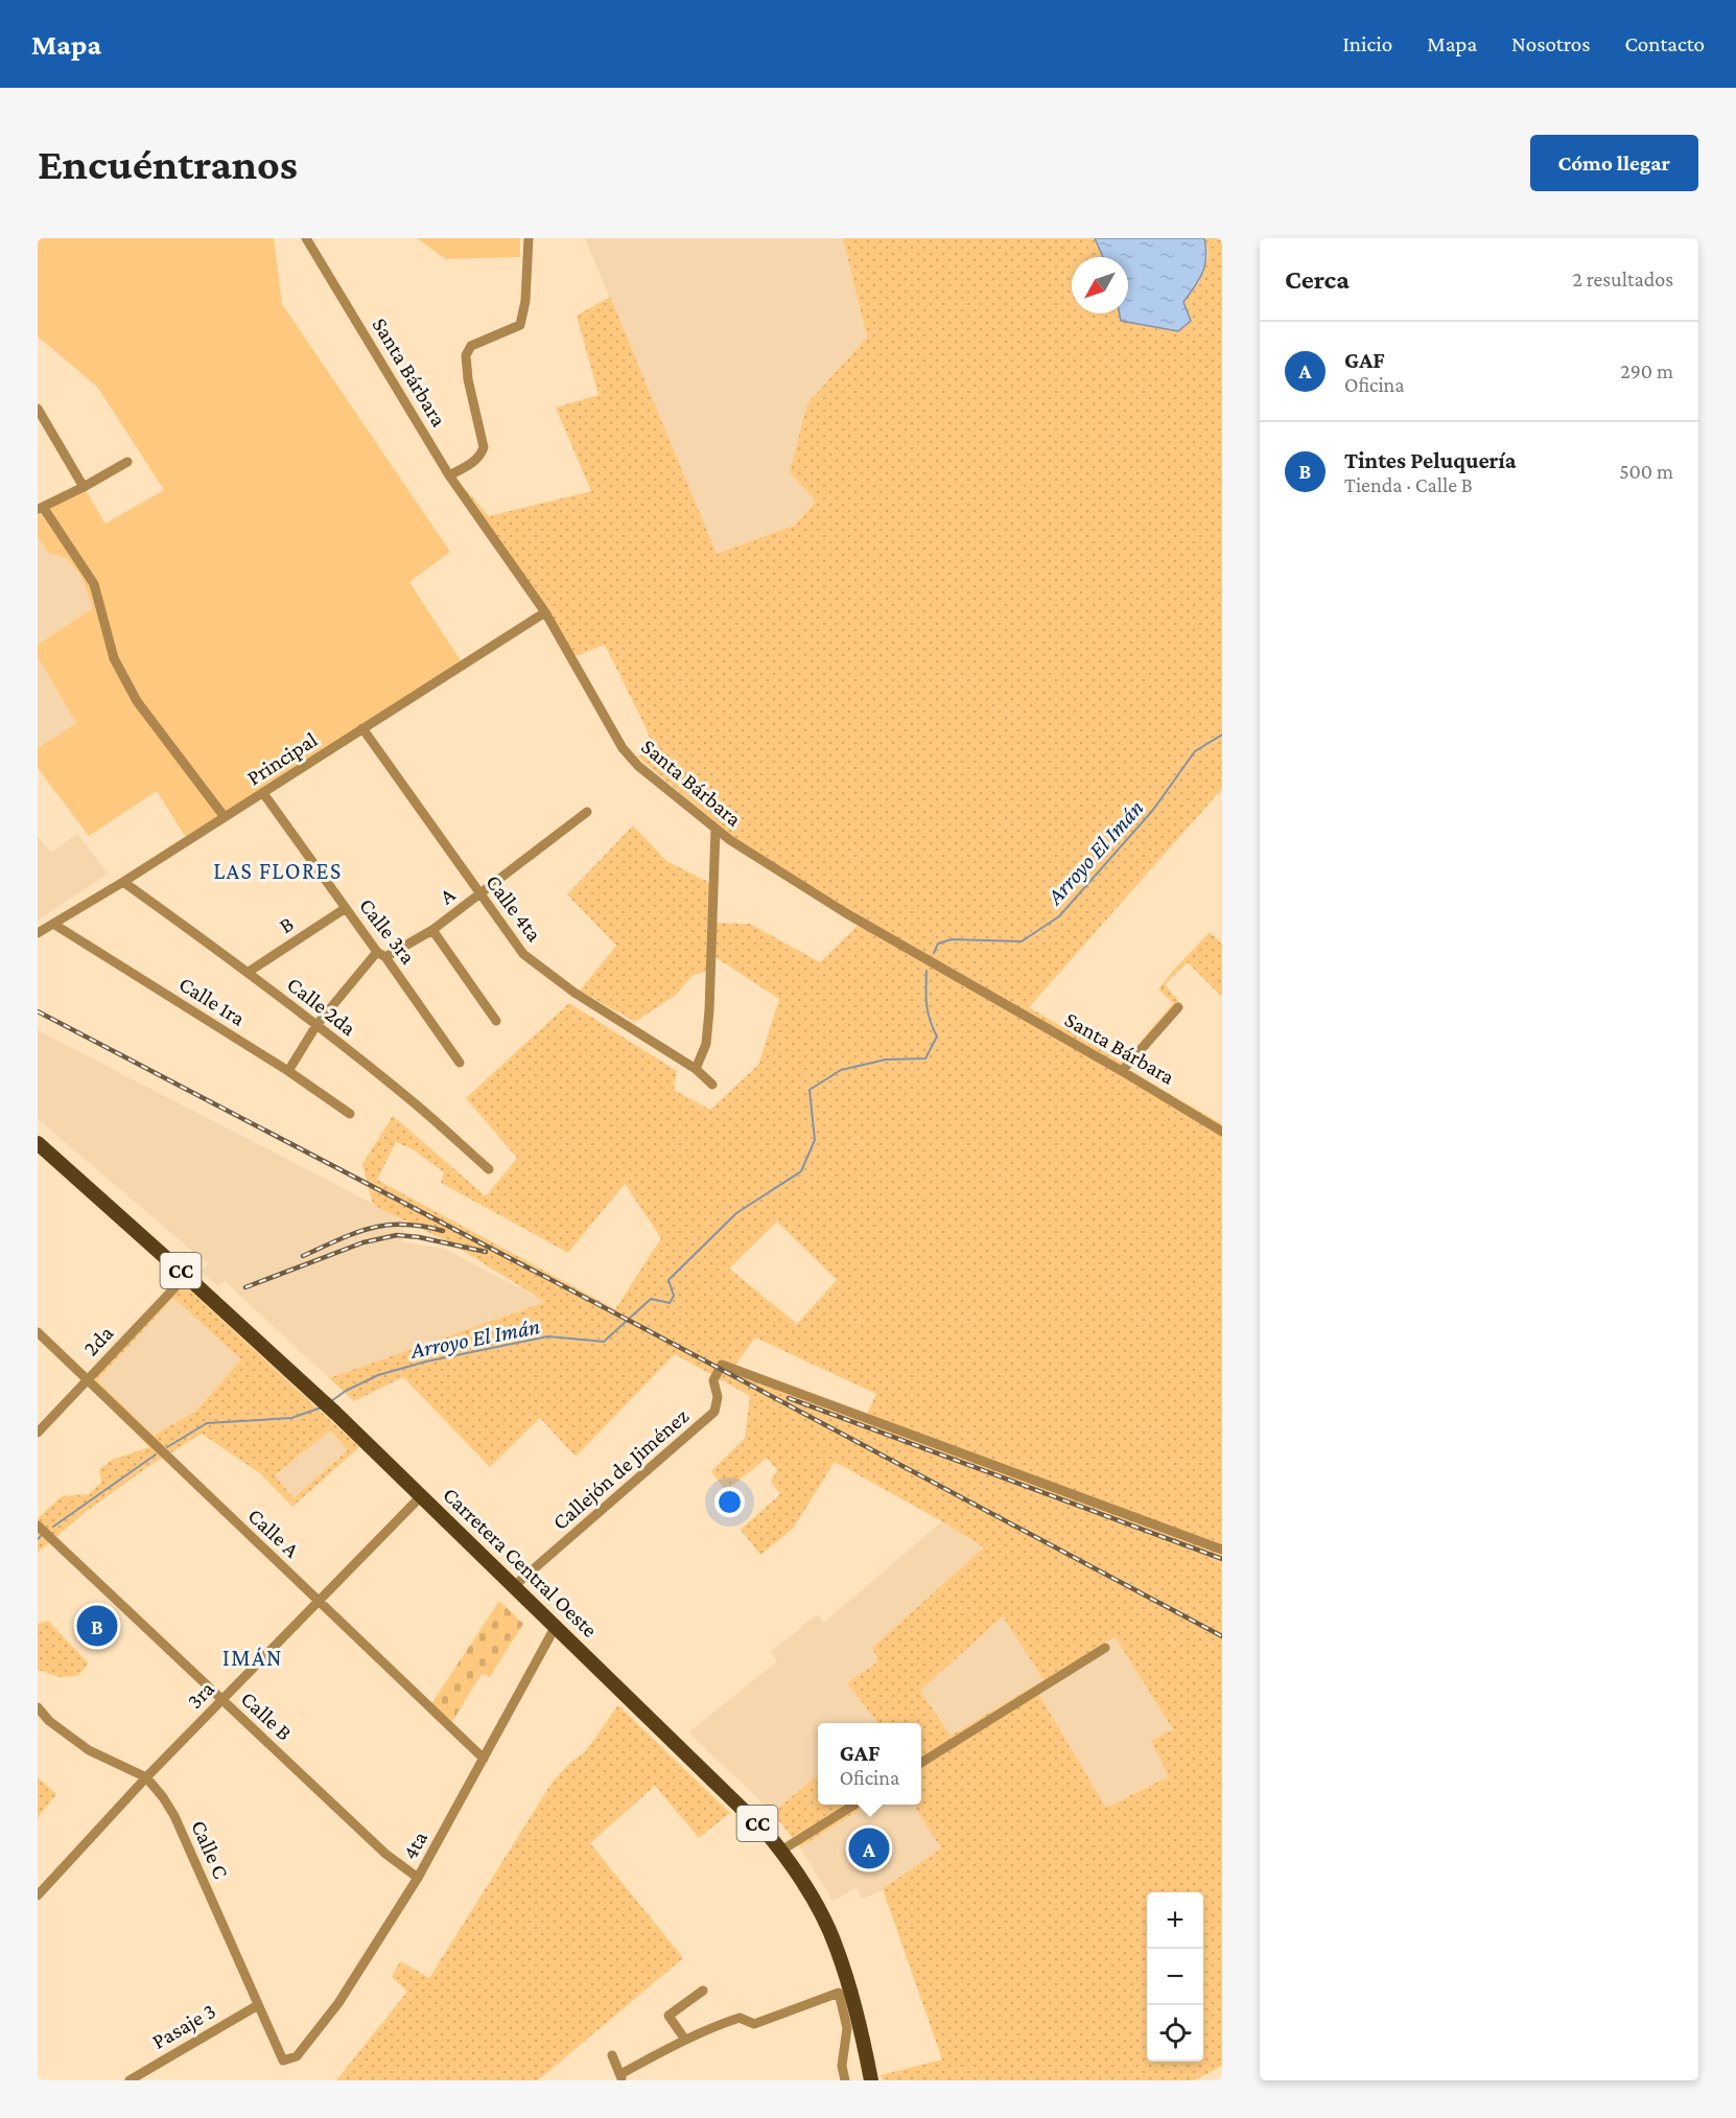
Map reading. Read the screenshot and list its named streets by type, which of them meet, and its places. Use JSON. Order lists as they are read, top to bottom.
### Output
{
  "streets": {
    "main road": ["CC", "Carretera Central Oeste"],
    "street": [
      "Santa Bárbara",
      "Principal",
      "A",
      "Calle 4ta",
      "B",
      "Calle 3ra",
      "Calle 1ra",
      "Calle 2da",
      "2da",
      "Callejón de Jiménez",
      "Calle A",
      "3ra",
      "Calle B",
      "4ta",
      "Calle C",
      "Pasaje 3"
    ]
  },
  "crossings": [
    ["Santa Bárbara", "Principal"],
    ["Principal", "Calle 4ta"],
    ["Principal", "Calle 3ra"],
    ["Principal", "Calle 1ra"],
    ["Principal", "Calle 2da"],
    ["A", "Calle 4ta"],
    ["A", "Calle 3ra"],
    ["A", "Calle 1ra"],
    ["A", "Calle 2da"],
    ["B", "Calle 3ra"],
    ["B", "Calle 2da"],
    ["2da", "Calle A"],
    ["2da", "Carretera Central Oeste"],
    ["Callejón de Jiménez", "Carretera Central Oeste"],
    ["Calle A", "3ra"],
    ["Calle A", "4ta"],
    ["Carretera Central Oeste", "3ra"],
    ["Carretera Central Oeste", "4ta"],
    ["3ra", "Calle B"],
    ["3ra", "Calle C"],
    ["Calle B", "4ta"],
    ["4ta", "Calle C"],
    ["Calle C", "Pasaje 3"]
  ],
  "districts": ["LAS FLORES", "IMÁN"],
  "water": ["Arroyo El Imán"],
  "north": "bottom left",
  "page": {
    "header": "Mapa",
    "nav": [
      "Inicio",
      "Mapa",
      "Nosotros",
      "Contacto"
    ],
    "buttons": "Cómo llegar",
    "title": "Encuéntranos",
    "heading": ["Cerca", "2 resultados"],
    "list": [
      {
        "mark": "A",
        "name": "GAF",
        "note": "Oficina",
        "value": "290 m"
      },
      {
        "mark": "B",
        "name": "Tintes Peluquería",
        "note": "Tienda · Calle B",
        "value": "500 m"
      }
    ],
    "pins": ["B", "A"],
    "popup": ["GAF", "Oficina"],
    "map_buttons": ["+", "−"]
  }
}
